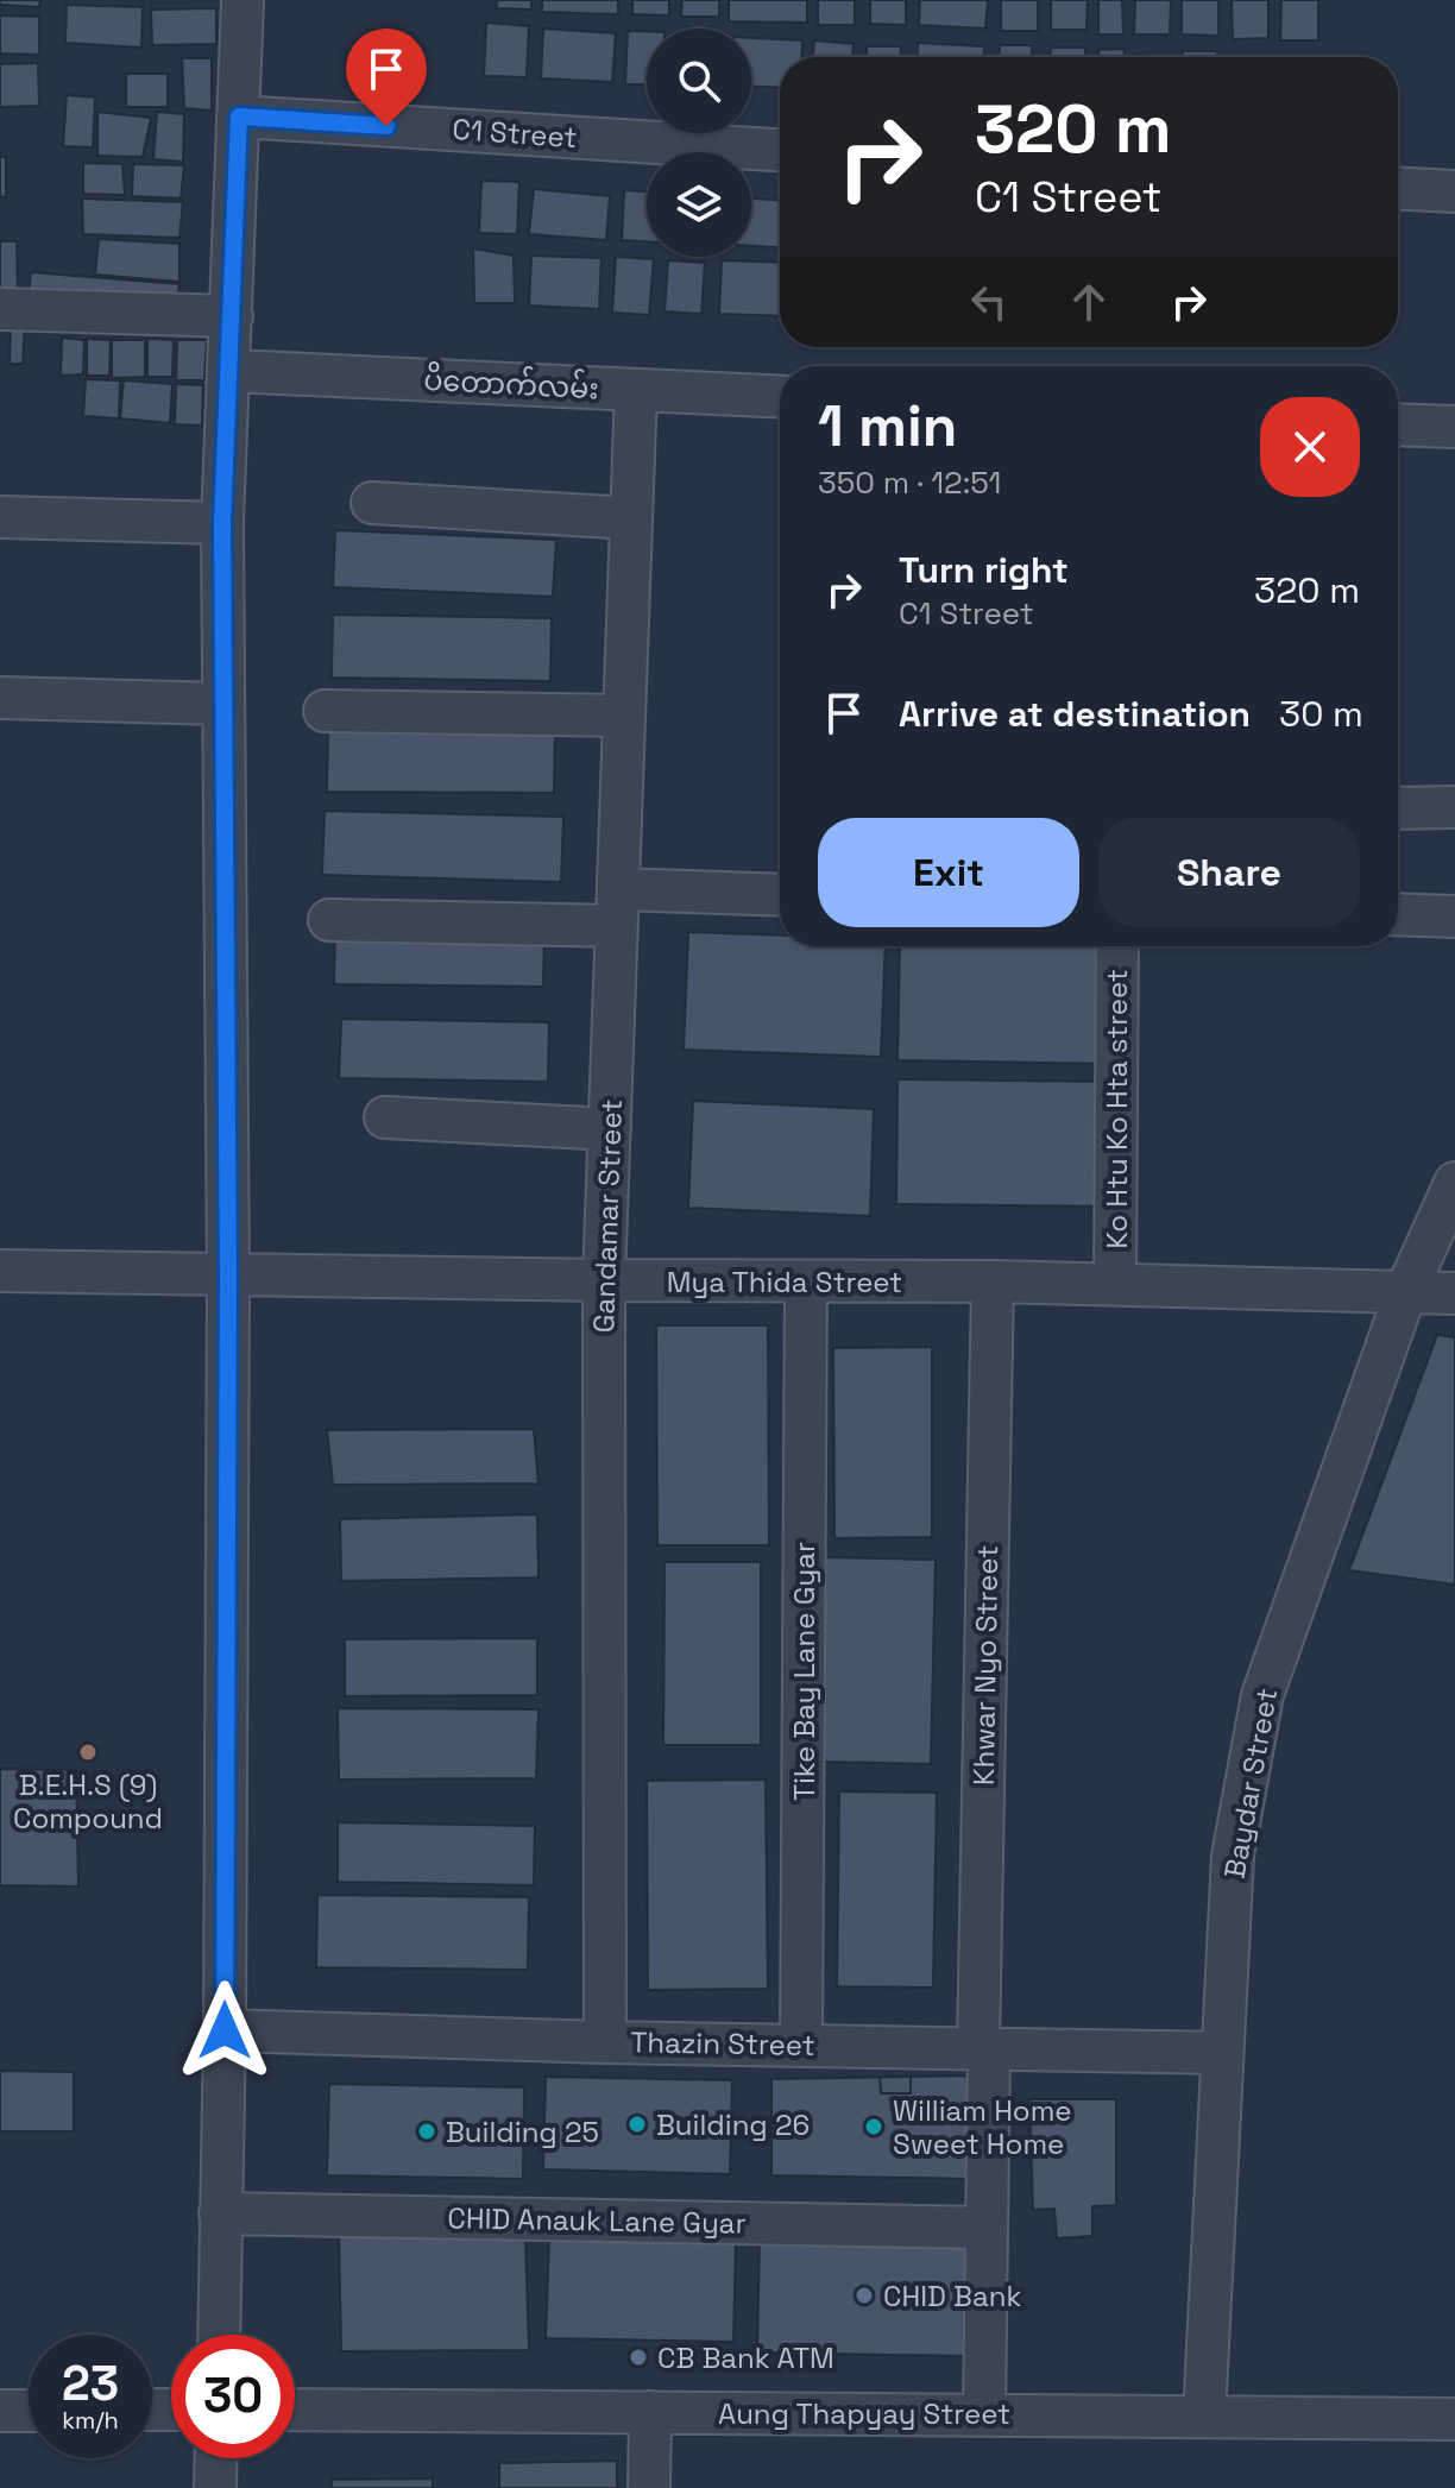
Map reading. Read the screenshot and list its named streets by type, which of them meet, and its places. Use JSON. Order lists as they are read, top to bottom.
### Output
{
  "streets": {
    "street": [
      "C1 Street",
      "ပိတောက်လမ်း",
      "Ko Htu Ko Hta street",
      "Gandamar Street",
      "Mya Thida Street",
      "Khwar Nyo Street",
      "Tike Bay Lane Gyar",
      "Baydar Street",
      "Thazin Street",
      "CHID Anauk Lane Gyar",
      "Aung Thapyay Street"
    ]
  },
  "crossings": [
    ["ပိတောက်လမ်း", "Gandamar Street"],
    ["Ko Htu Ko Hta street", "Mya Thida Street"],
    ["Gandamar Street", "Mya Thida Street"],
    ["Gandamar Street", "Thazin Street"],
    ["Mya Thida Street", "Khwar Nyo Street"],
    ["Mya Thida Street", "Tike Bay Lane Gyar"],
    ["Mya Thida Street", "Baydar Street"],
    ["Khwar Nyo Street", "Thazin Street"],
    ["Khwar Nyo Street", "CHID Anauk Lane Gyar"],
    ["Khwar Nyo Street", "Aung Thapyay Street"],
    ["Tike Bay Lane Gyar", "Thazin Street"],
    ["Baydar Street", "Thazin Street"],
    ["Baydar Street", "Aung Thapyay Street"]
  ],
  "places": [
    "B.E.H.S (9) Compound",
    "Building 26",
    "William Home Sweet Home",
    "Building 25",
    "CHID Bank",
    "CB Bank ATM"
  ],
  "page": {
    "turn": ["320 m", "C1 Street"],
    "heading": ["1 min", "350 m · 12:51"],
    "list": [
      {
        "name": "Turn right",
        "note": "C1 Street",
        "value": "320 m"
      },
      {
        "name": "Arrive at destination",
        "value": "30 m"
      }
    ],
    "buttons": ["Exit", "Share"],
    "speed": "23 km/h",
    "limit": "30"
  }
}
